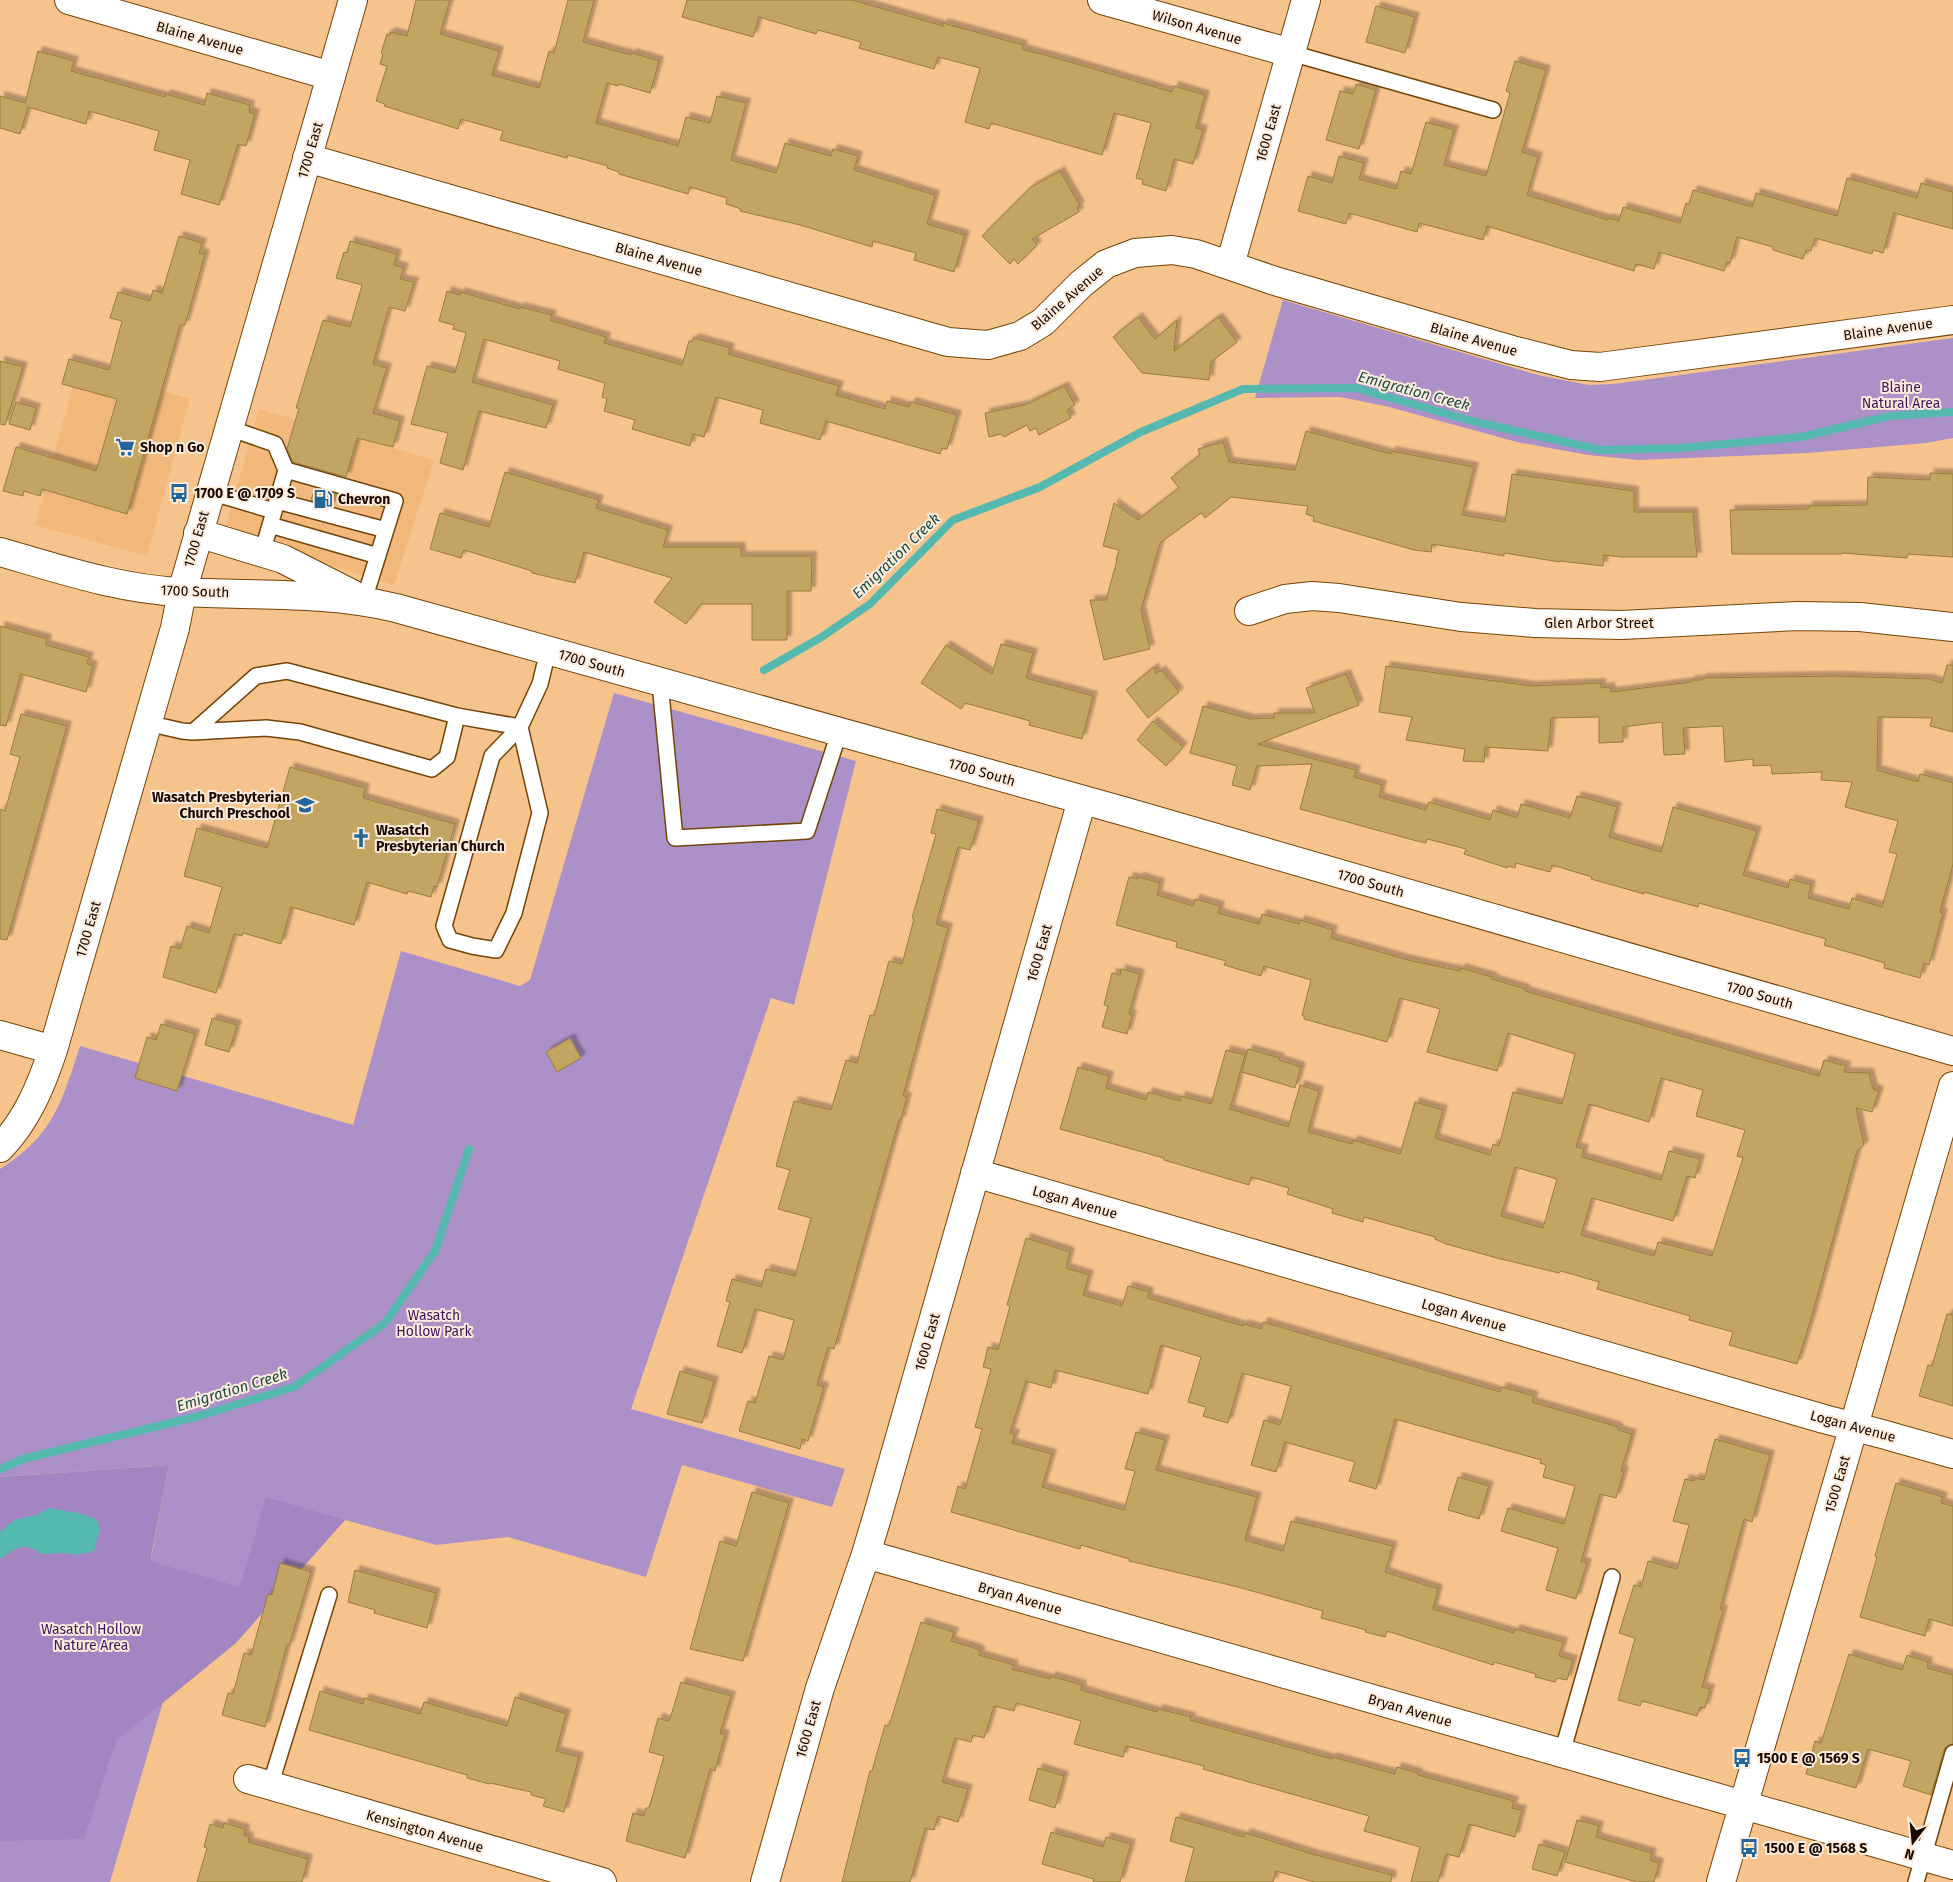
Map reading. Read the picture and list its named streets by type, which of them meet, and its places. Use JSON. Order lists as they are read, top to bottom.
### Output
{
  "streets": {
    "street": [
      "Wilson Avenue",
      "Blaine Avenue",
      "1600 East",
      "1700 East",
      "1700 South",
      "Glen Arbor Street",
      "Logan Avenue",
      "1500 East",
      "Bryan Avenue",
      "Kensington Avenue"
    ]
  },
  "crossings": [
    ["Wilson Avenue", "1600 East"],
    ["Blaine Avenue", "1600 East"],
    ["Blaine Avenue", "1700 East"],
    ["1600 East", "1700 South"],
    ["1600 East", "Logan Avenue"],
    ["1600 East", "Bryan Avenue"],
    ["1700 East", "1700 South"],
    ["Logan Avenue", "1500 East"],
    ["1500 East", "Bryan Avenue"]
  ],
  "water": ["Emigration Creek"],
  "parks": ["Blaine Natural Area", "Wasatch Hollow Park", "Wasatch Hollow Nature Area"],
  "places": {
    "supermarket": ["Shop n Go"],
    "bus stop": ["1700 E @ 1709 S", "1500 E @ 1569 S", "1500 E @ 1568 S"],
    "fuel station": ["Chevron"],
    "school or university": ["Wasatch Presbyterian Church Preschool"],
    "church": ["Wasatch Presbyterian Church"]
  },
  "north": "bottom"
}
